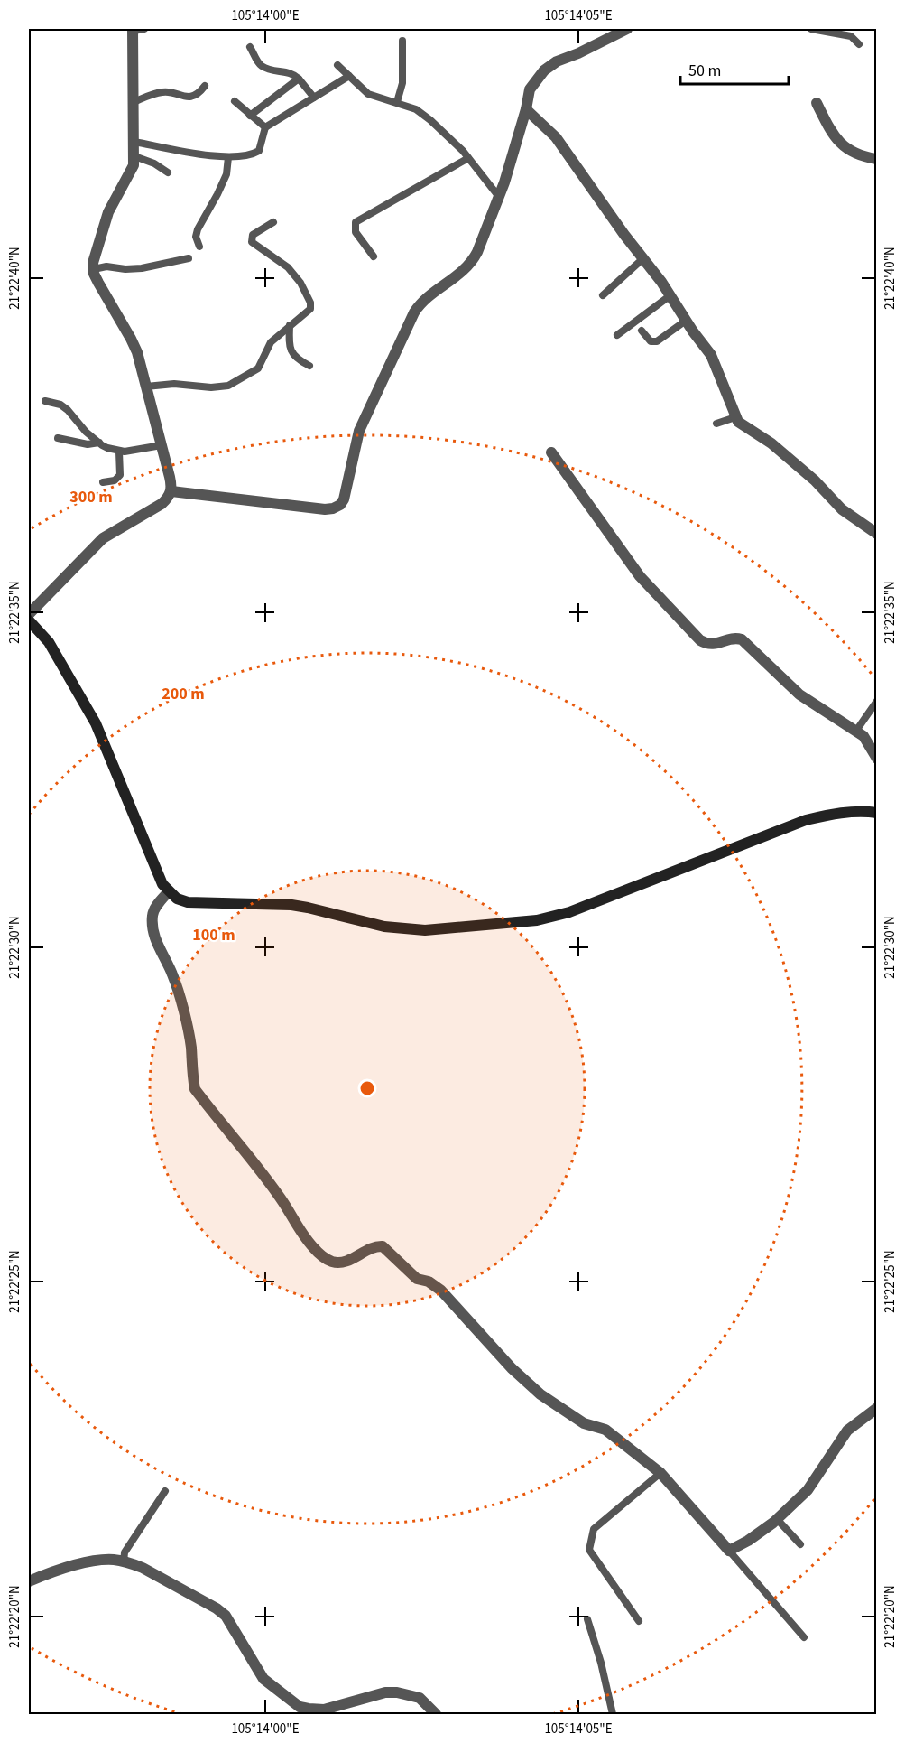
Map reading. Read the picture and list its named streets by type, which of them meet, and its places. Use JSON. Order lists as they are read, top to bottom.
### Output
{
  "scale_bar": "50 m",
  "coordinates": [
    "105°14'00\"E",
    "105°14'05\"E",
    "21°22'40\"N",
    "21°22'35\"N",
    "21°22'30\"N",
    "21°22'25\"N",
    "21°22'20\"N"
  ],
  "rings": ["300 m", "200 m", "100 m"]
}
